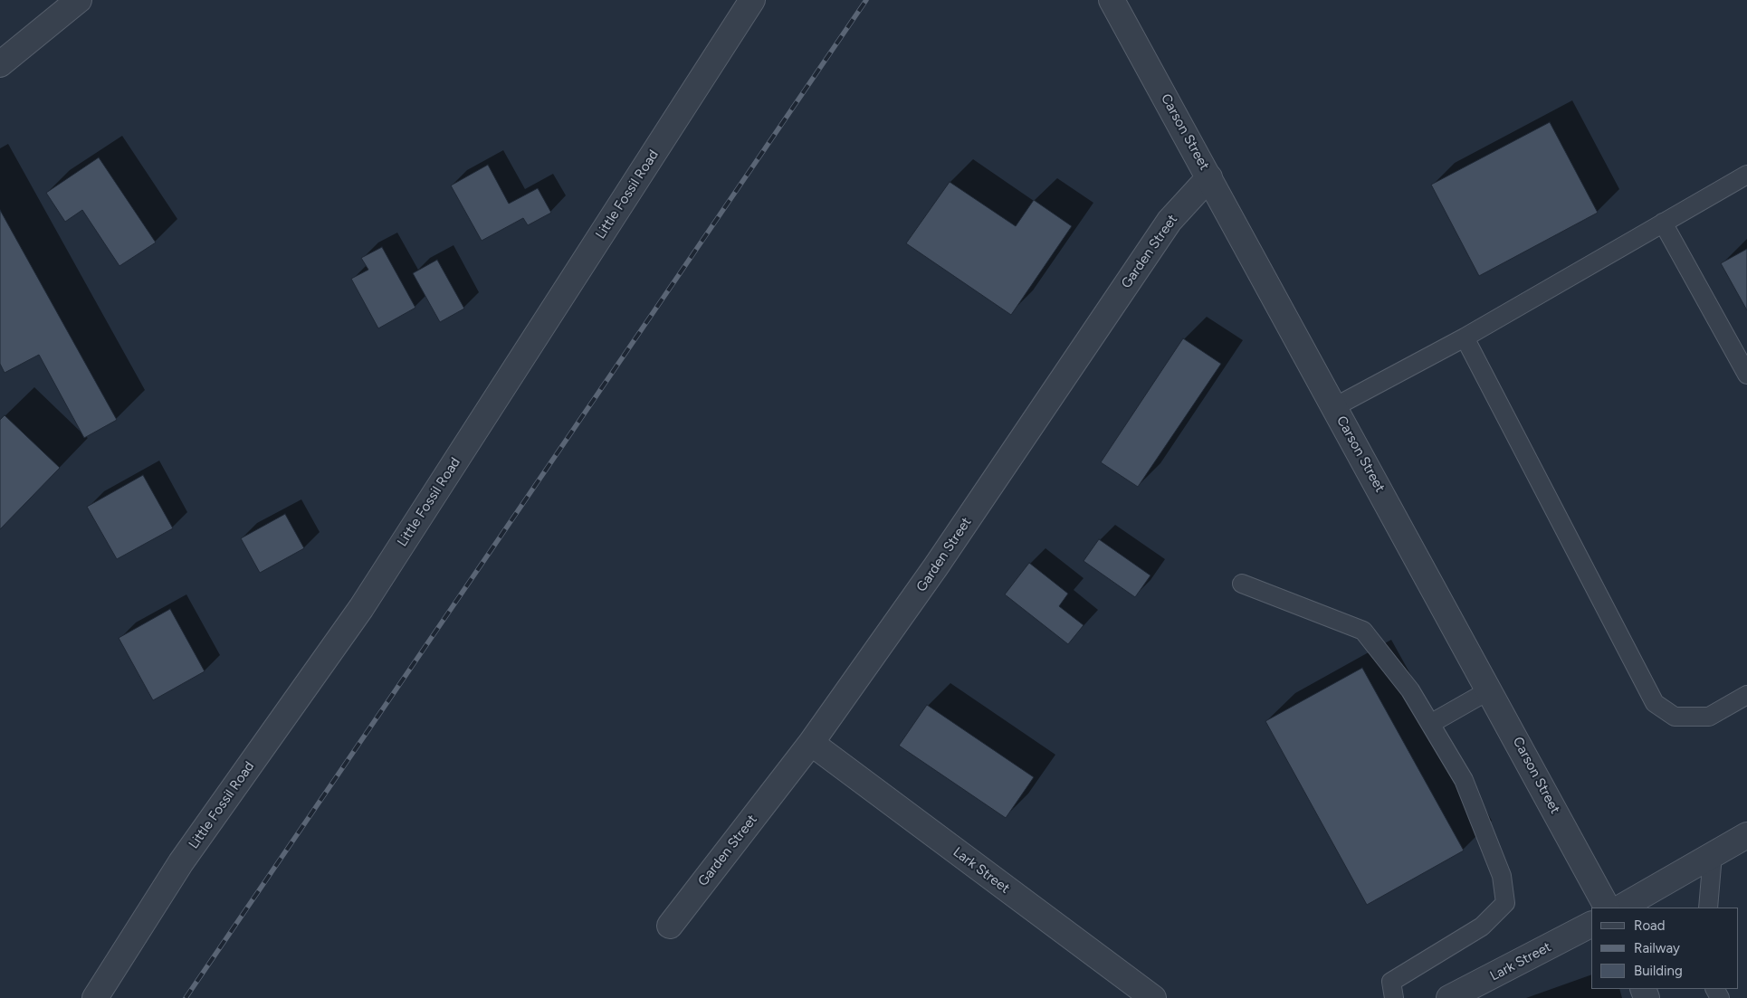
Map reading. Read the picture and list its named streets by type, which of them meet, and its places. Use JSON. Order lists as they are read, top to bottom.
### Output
{
  "streets": {
    "street": [
      "Carson Street",
      "Little Fossil Road",
      "Garden Street",
      "Lark Street"
    ]
  },
  "crossings": [
    ["Carson Street", "Garden Street"],
    ["Garden Street", "Lark Street"]
  ],
  "legend": ["Road", "Railway", "Building"]
}
